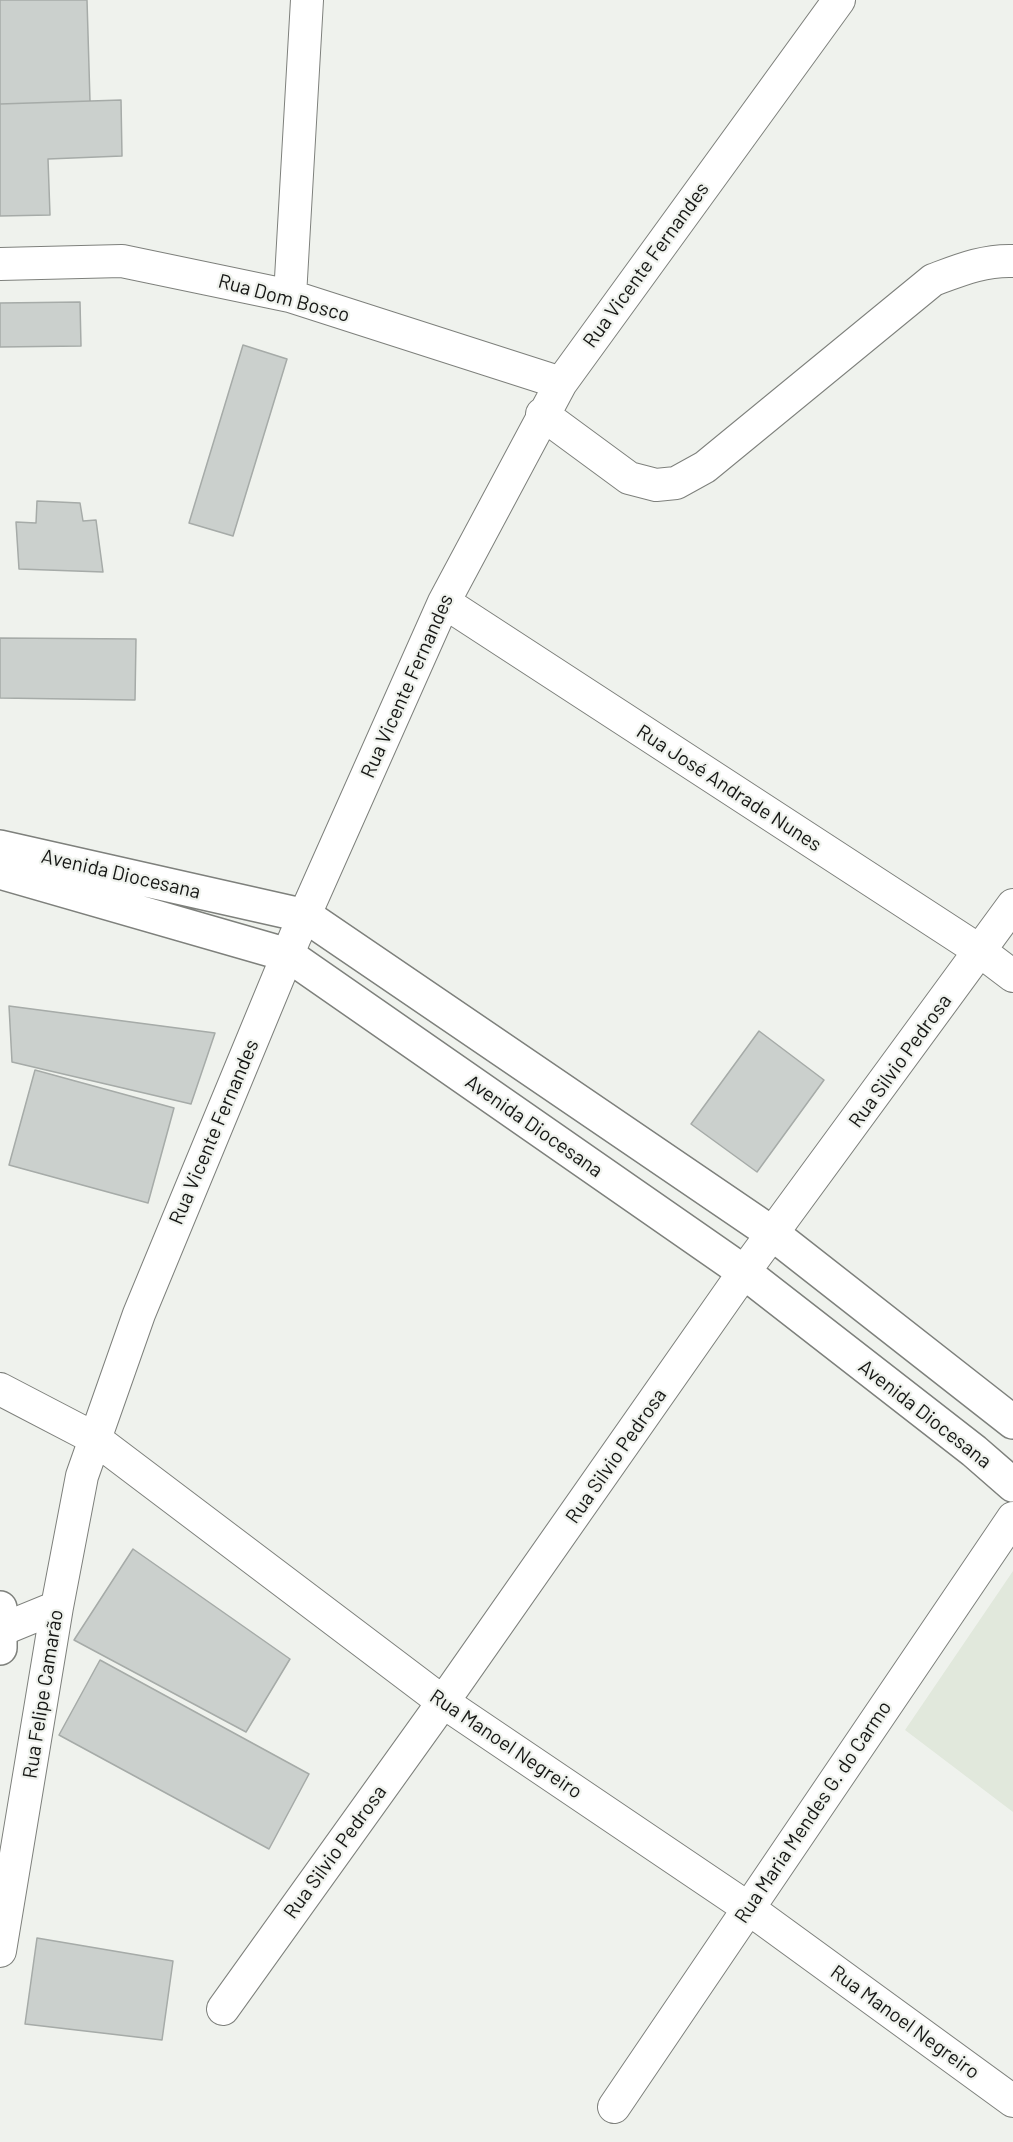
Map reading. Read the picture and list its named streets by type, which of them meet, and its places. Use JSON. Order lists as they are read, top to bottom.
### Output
{
  "streets": {
    "street": [
      "Rua Vicente Fernandes",
      "Rua Dom Bosco",
      "Rua José Andrade Nunes",
      "Avenida Diocesana",
      "Rua Silvio Pedrosa",
      "Rua Felipe Camarão",
      "Rua Manoel Negreiro",
      "Rua Maria Mendes G. do Carmo"
    ]
  },
  "crossings": [
    ["Rua Vicente Fernandes", "Rua Dom Bosco"],
    ["Rua Vicente Fernandes", "Rua José Andrade Nunes"],
    ["Rua Vicente Fernandes", "Avenida Diocesana"],
    ["Rua Vicente Fernandes", "Rua Felipe Camarão"],
    ["Rua Vicente Fernandes", "Rua Manoel Negreiro"],
    ["Rua José Andrade Nunes", "Rua Silvio Pedrosa"],
    ["Avenida Diocesana", "Rua Silvio Pedrosa"],
    ["Rua Silvio Pedrosa", "Rua Manoel Negreiro"],
    ["Rua Felipe Camarão", "Rua Manoel Negreiro"],
    ["Rua Manoel Negreiro", "Rua Maria Mendes G. do Carmo"]
  ]
}
